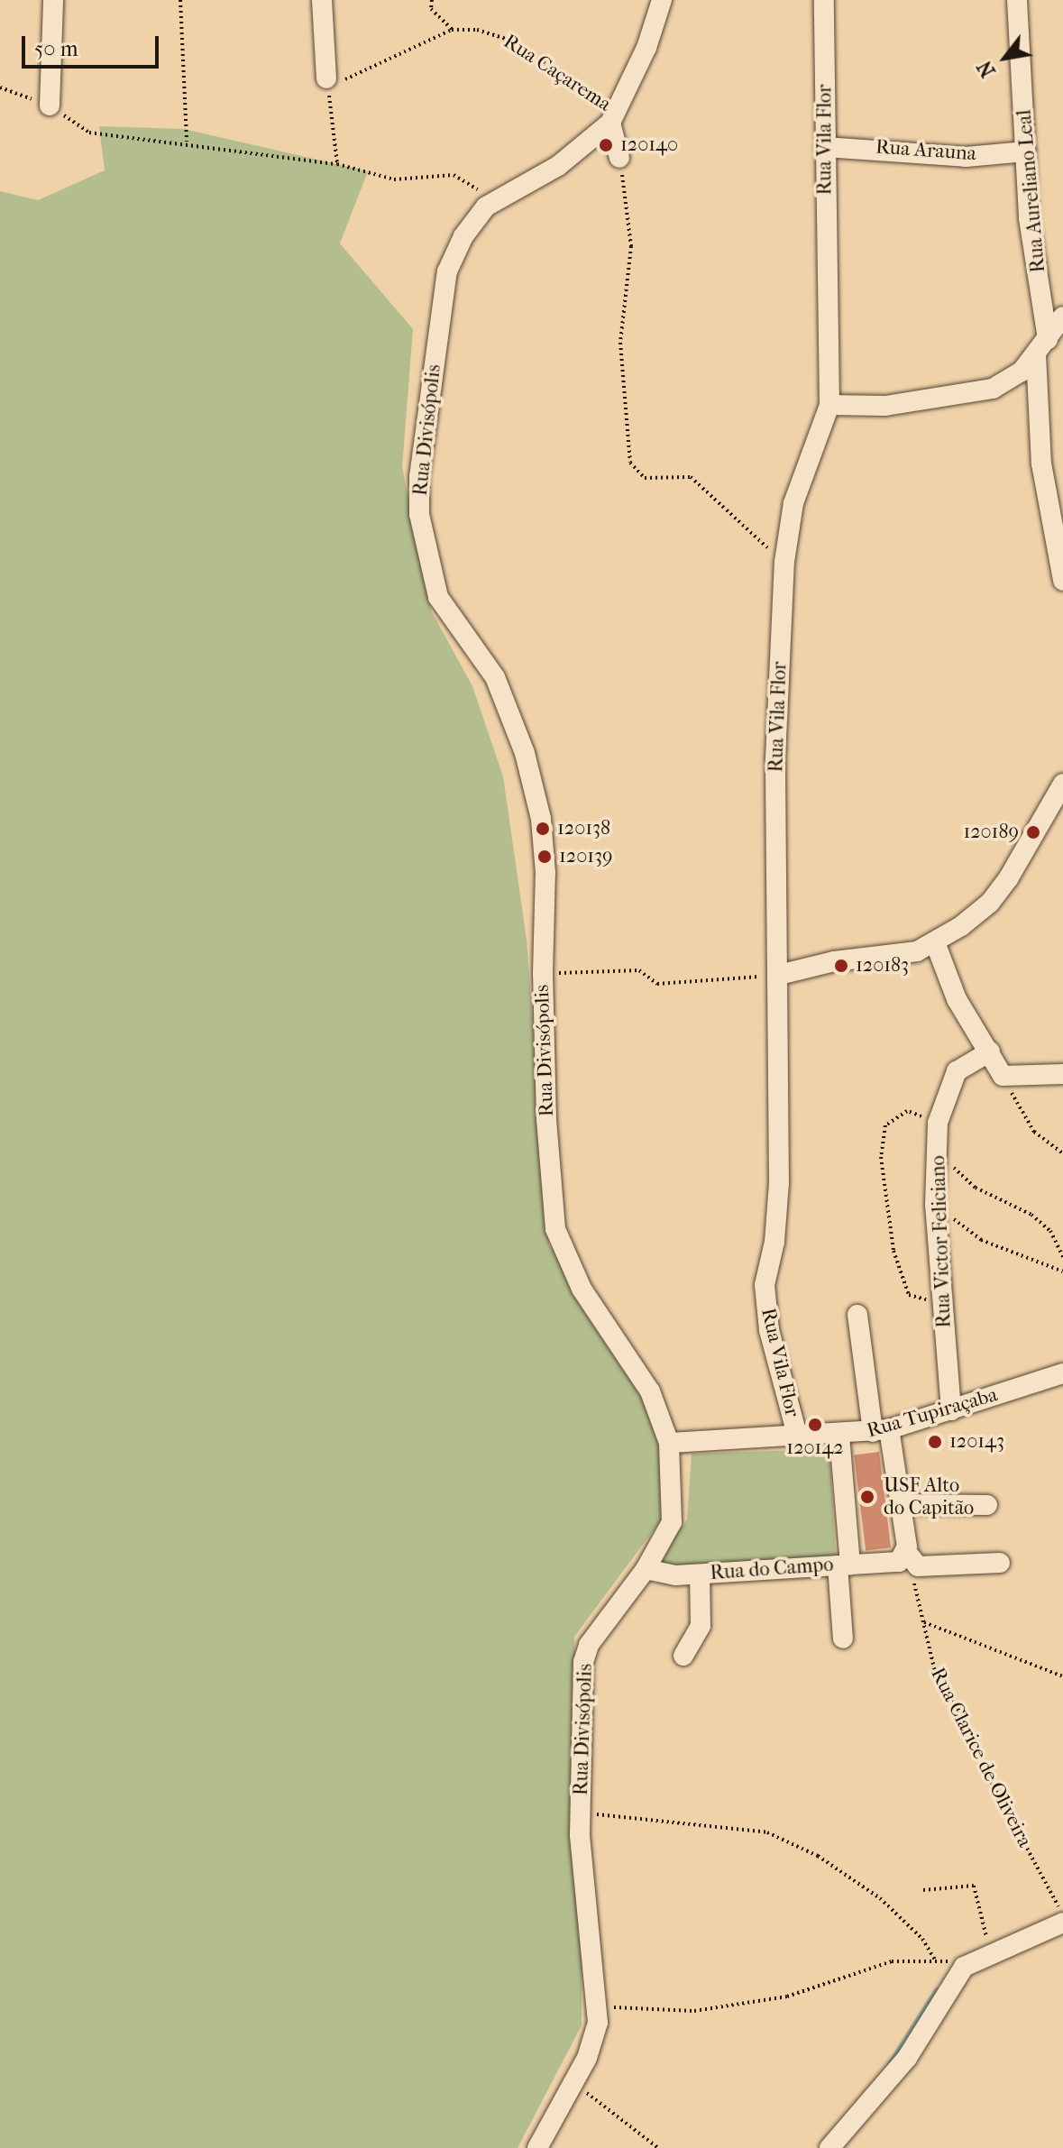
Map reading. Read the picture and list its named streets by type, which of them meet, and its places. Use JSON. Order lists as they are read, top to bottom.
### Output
{
  "streets": {
    "street": [
      "Rua Vila Flor",
      "Rua Arauna",
      "Rua Aureliano Leal",
      "Rua Divisópolis",
      "Rua Victor Feliciano",
      "Rua Tupiraçaba",
      "Rua do Campo"
    ],
    "path": ["Rua Caçarema", "Rua Clarice de Oliveira"]
  },
  "crossings": [
    ["Rua Caçarema", "Rua Divisópolis"],
    ["Rua Vila Flor", "Rua Arauna"],
    ["Rua Vila Flor", "Rua Tupiraçaba"],
    ["Rua Arauna", "Rua Aureliano Leal"],
    ["Rua Divisópolis", "Rua Tupiraçaba"],
    ["Rua Divisópolis", "Rua do Campo"],
    ["Rua Victor Feliciano", "Rua Tupiraçaba"],
    ["Rua do Campo", "Rua Clarice de Oliveira"]
  ],
  "places": [
    "120140",
    "120138",
    "120189",
    "120139",
    "120183",
    "120142",
    "120143",
    "USF Alto do Capitão"
  ],
  "scale_bar": "50 m",
  "north": "bottom left"
}
